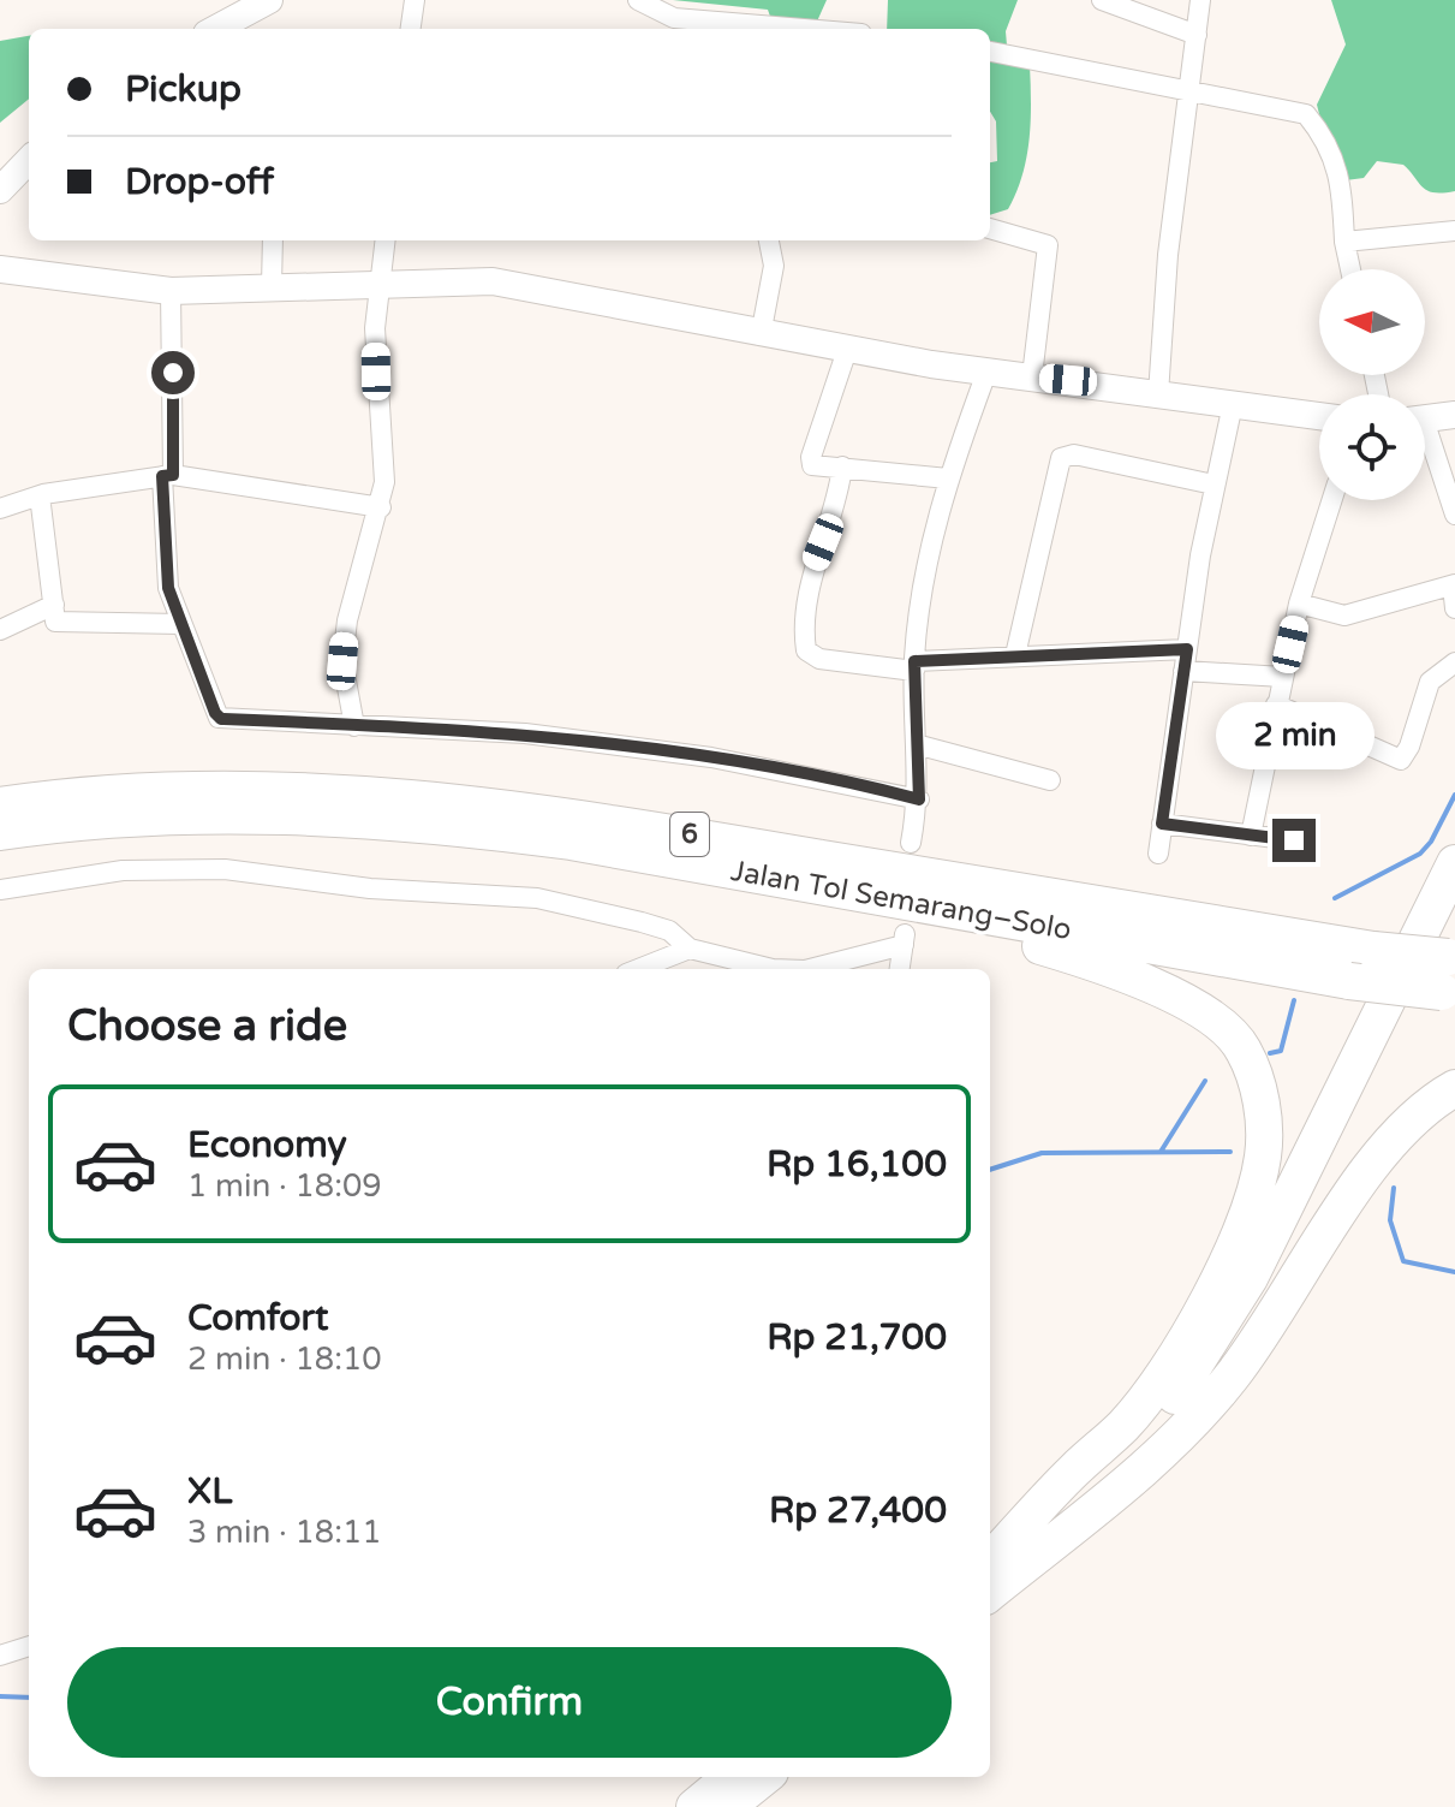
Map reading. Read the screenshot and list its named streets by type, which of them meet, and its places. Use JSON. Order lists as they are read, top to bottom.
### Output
{
  "streets": {
    "highway": ["6", "Jalan Tol Semarang–Solo"]
  },
  "north": "left",
  "page": {
    "banner": ["Pickup", "Drop-off"],
    "bubble": "2 min",
    "heading": "Choose a ride",
    "list": [
      {
        "name": "Economy",
        "note": "1 min · 18:09",
        "value": "Rp 16,100"
      },
      {
        "name": "Comfort",
        "note": "2 min · 18:10",
        "value": "Rp 21,700"
      },
      {
        "name": "XL",
        "note": "3 min · 18:11",
        "value": "Rp 27,400"
      }
    ],
    "buttons": "Confirm"
  }
}
